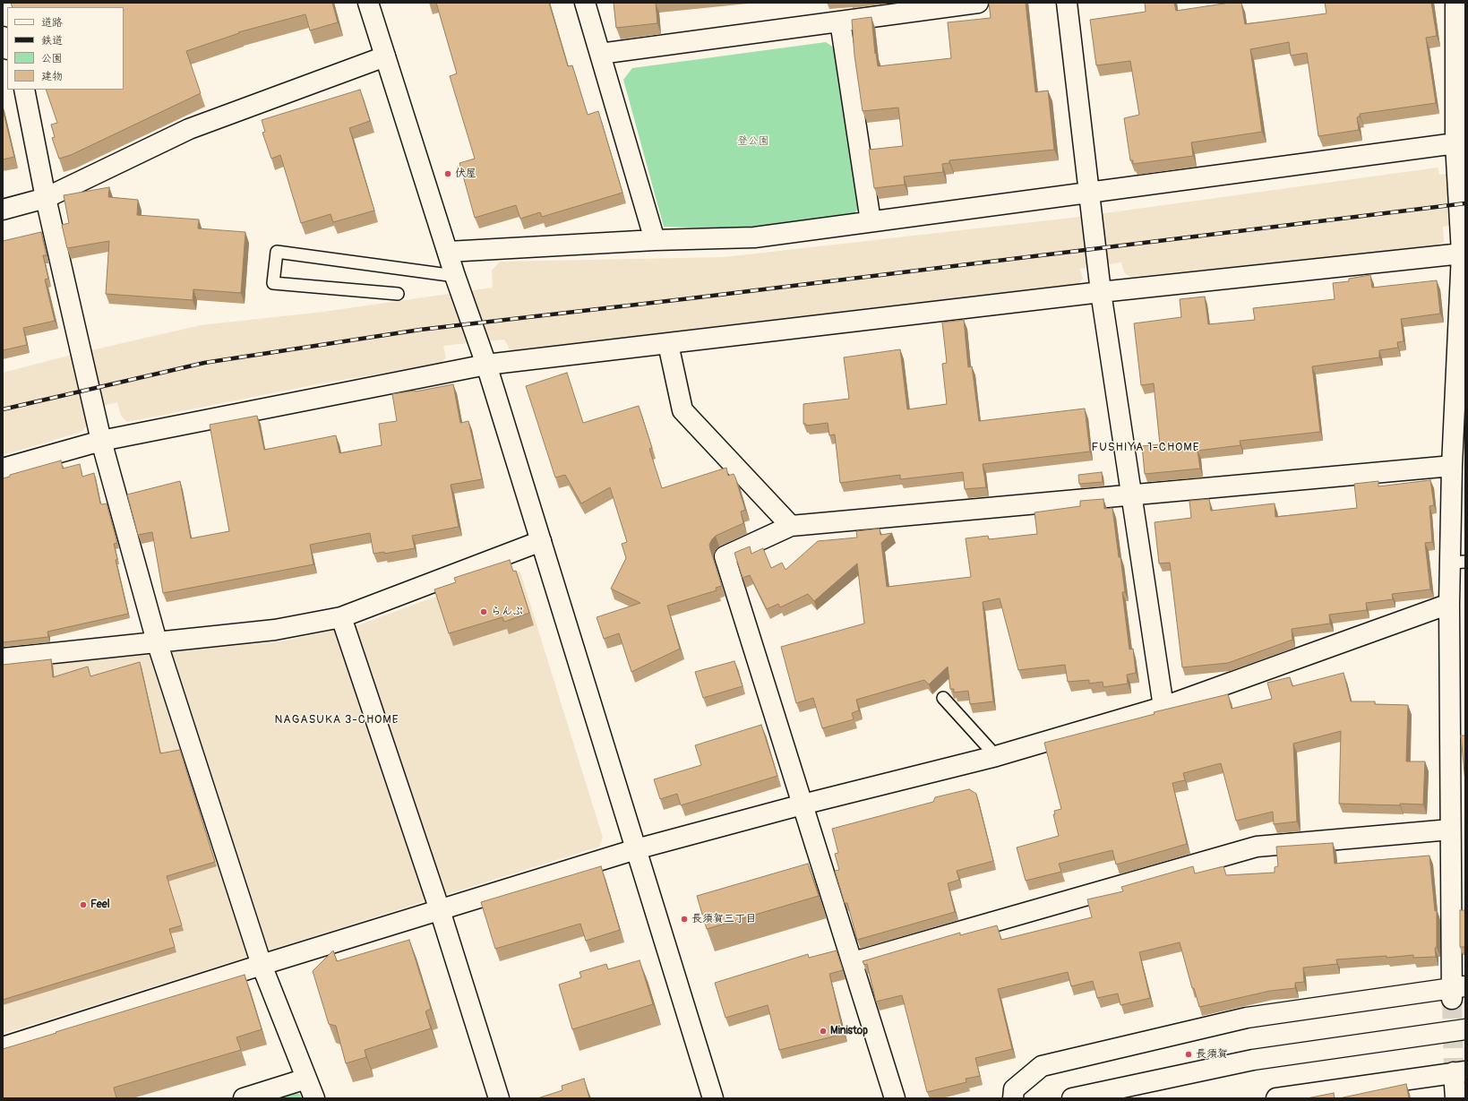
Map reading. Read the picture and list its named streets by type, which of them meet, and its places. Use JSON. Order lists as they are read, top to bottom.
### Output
{
  "districts": ["FUSHIYA 1-CHOME", "NAGASUKA 3-CHOME"],
  "parks": ["登公園"],
  "places": [
    "伏屋",
    "らんぷ",
    "Feel",
    "長須賀三丁目",
    "Ministop",
    "長須賀"
  ],
  "legend": [
    "道路",
    "鉄道",
    "公園",
    "建物"
  ]
}
